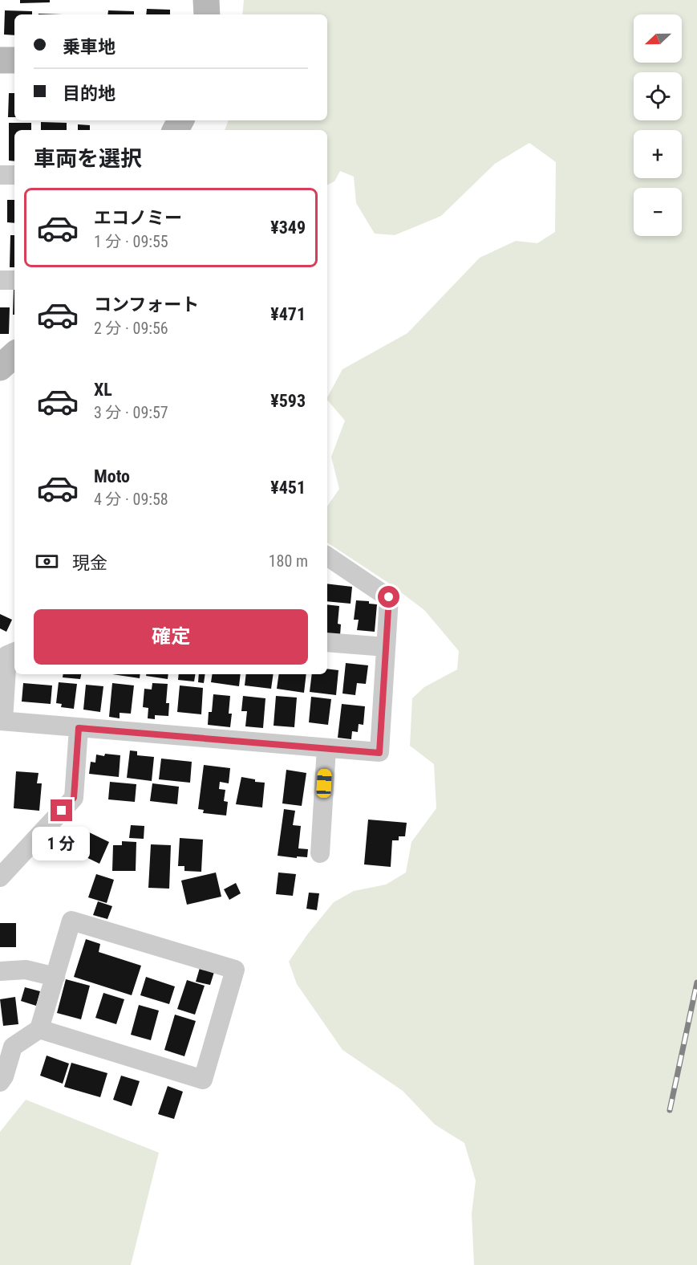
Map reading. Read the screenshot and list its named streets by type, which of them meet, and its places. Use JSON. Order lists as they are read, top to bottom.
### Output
{
  "north": "left",
  "page": {
    "map_buttons": ["+", "−"],
    "banner": ["乗車地", "目的地"],
    "heading": "車両を選択",
    "list": [
      {
        "name": "エコノミー",
        "note": "1 分 · 09:55",
        "value": "¥349"
      },
      {
        "name": "コンフォート",
        "note": "2 分 · 09:56",
        "value": "¥471"
      },
      {
        "name": "XL",
        "note": "3 分 · 09:57",
        "value": "¥593"
      },
      {
        "name": "Moto",
        "note": "4 分 · 09:58",
        "value": "¥451"
      }
    ],
    "pay": ["現金", "180 m"],
    "buttons": "確定",
    "bubble": "1 分"
  }
}
